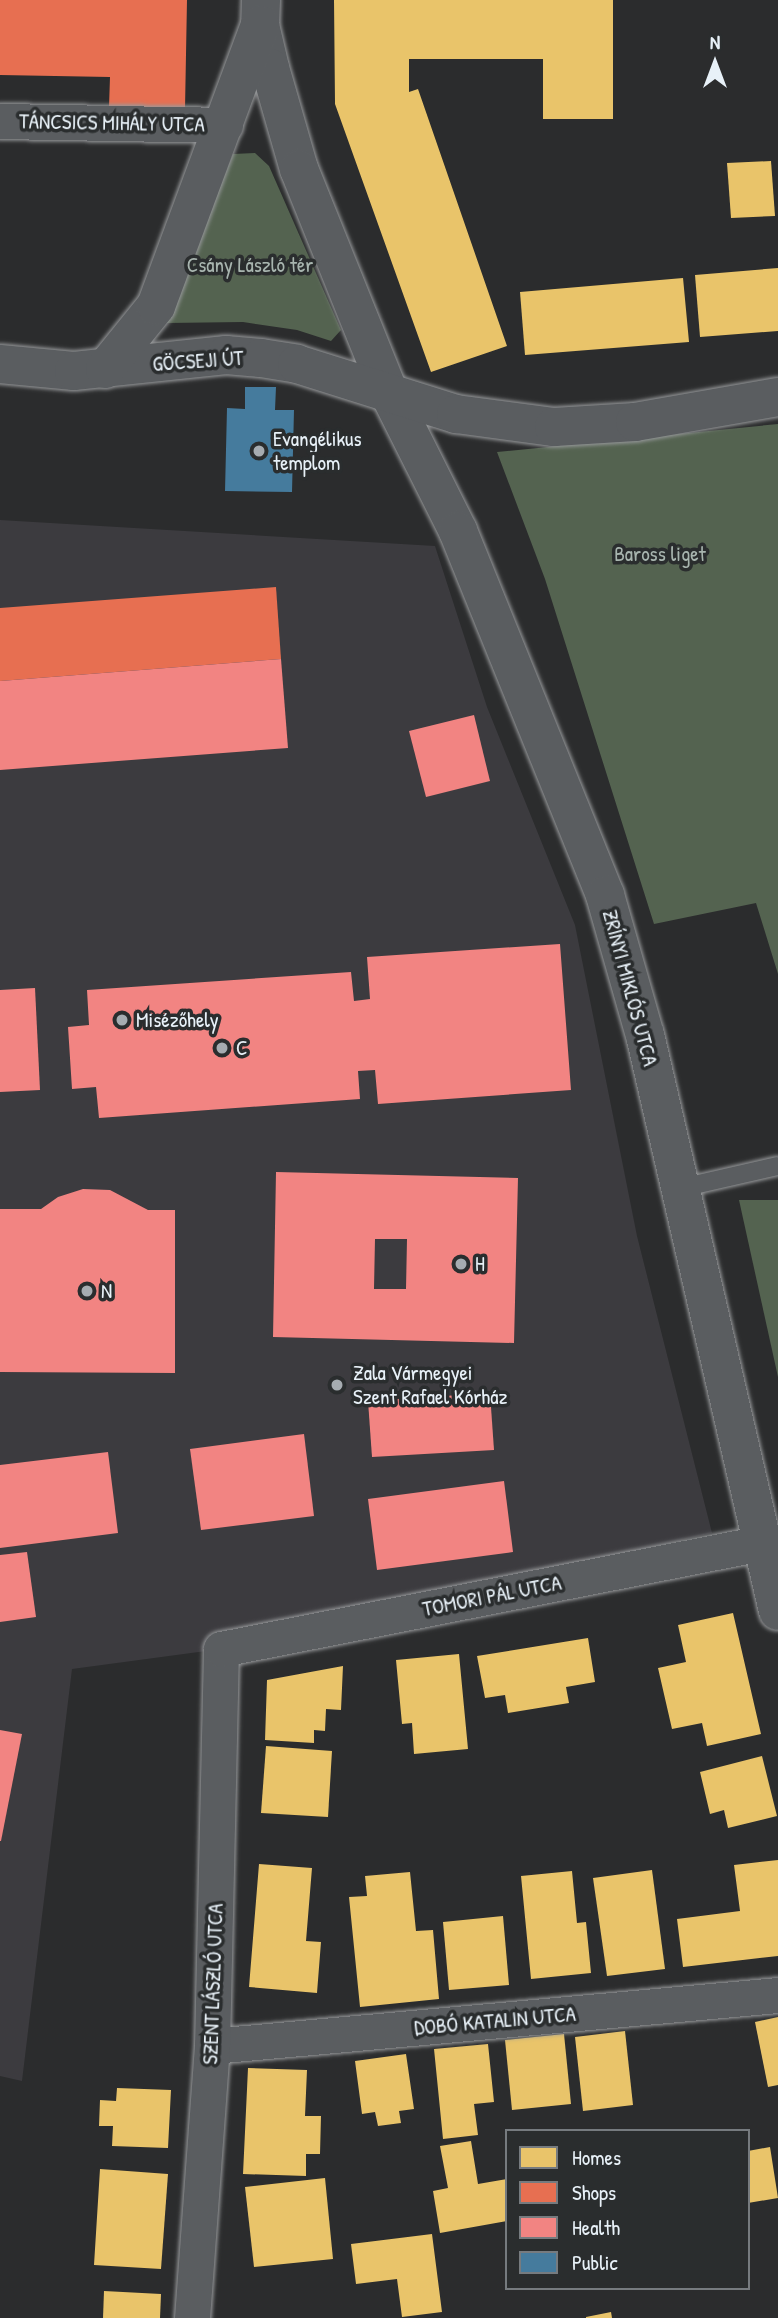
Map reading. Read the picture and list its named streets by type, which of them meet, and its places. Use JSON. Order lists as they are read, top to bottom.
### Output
{
  "streets": {
    "street": [
      "TÁNCSICS MIHÁLY UTCA",
      "GÖCSEJI ÚT",
      "ZRÍNYI MIKLÓS UTCA",
      "TOMORI PÁL UTCA",
      "SZENT LÁSZLÓ UTCA",
      "DOBÓ KATALIN UTCA"
    ]
  },
  "crossings": [
    ["GÖCSEJI ÚT", "ZRÍNYI MIKLÓS UTCA"],
    ["ZRÍNYI MIKLÓS UTCA", "TOMORI PÁL UTCA"],
    ["TOMORI PÁL UTCA", "SZENT LÁSZLÓ UTCA"],
    ["SZENT LÁSZLÓ UTCA", "DOBÓ KATALIN UTCA"]
  ],
  "parks": ["Csány László tér", "Baross liget"],
  "places": [
    "Evangélikus templom",
    "Misézőhely",
    "C",
    "H",
    "N",
    "Zala Vármegyei Szent Rafael Kórház"
  ],
  "legend": [
    "Homes",
    "Shops",
    "Health",
    "Public"
  ],
  "north": "top"
}
